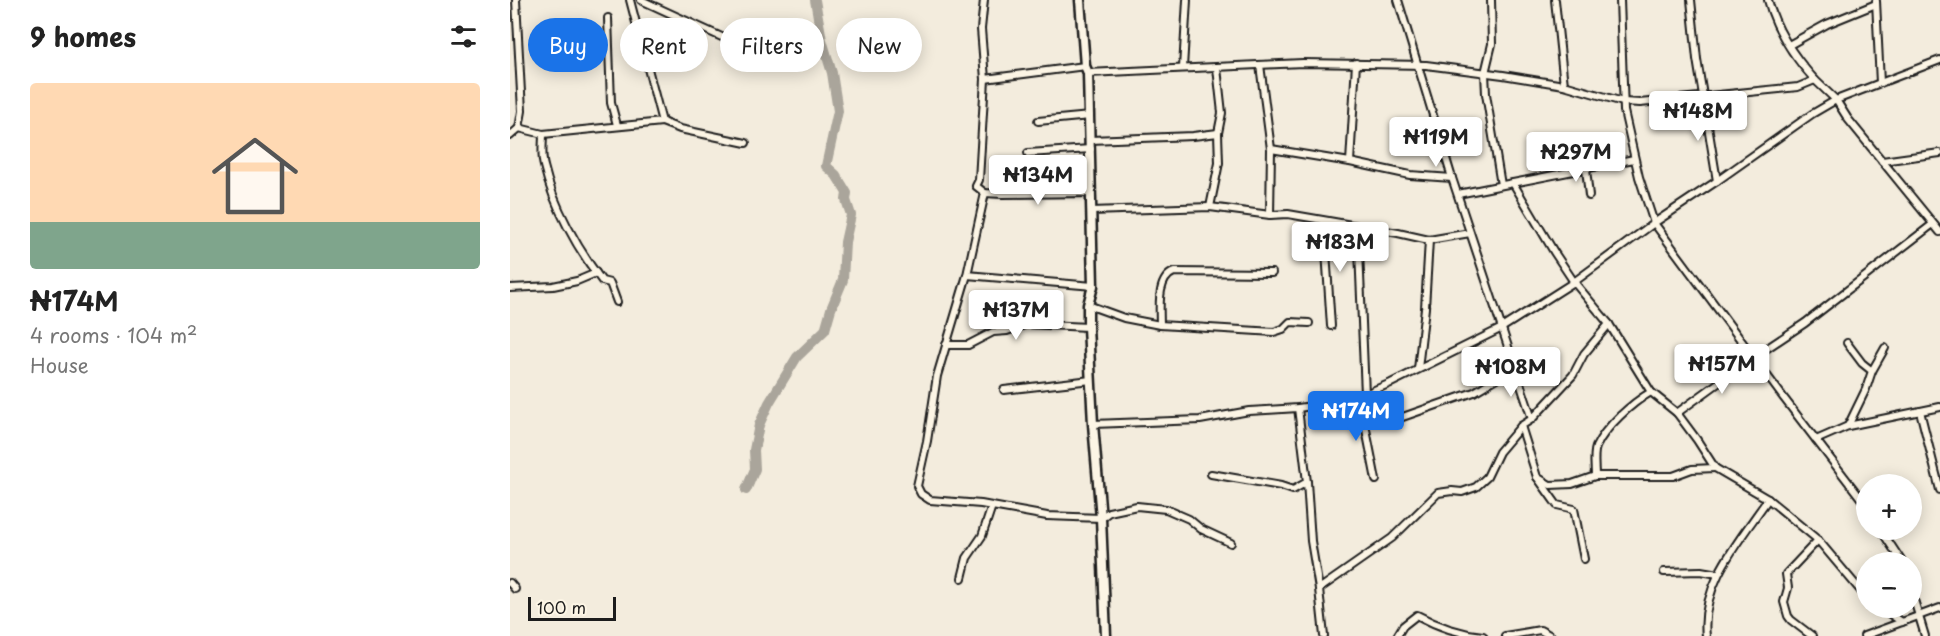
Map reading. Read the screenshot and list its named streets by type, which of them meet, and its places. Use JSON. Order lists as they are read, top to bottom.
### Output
{
  "scale_bar": "100 m",
  "page": {
    "heading": "9 homes",
    "chip": [
      "Buy",
      "Rent",
      "Filters",
      "New"
    ],
    "list": [
      {
        "name": "₦174M",
        "note": "4 rooms · 104 m² · House"
      }
    ],
    "price": [
      "₦148M",
      "₦119M",
      "₦297M",
      "₦134M",
      "₦183M",
      "₦137M",
      "₦157M",
      "₦108M",
      "₦174M"
    ],
    "map_buttons": ["+", "−"],
    "scale": "100 m"
  }
}
